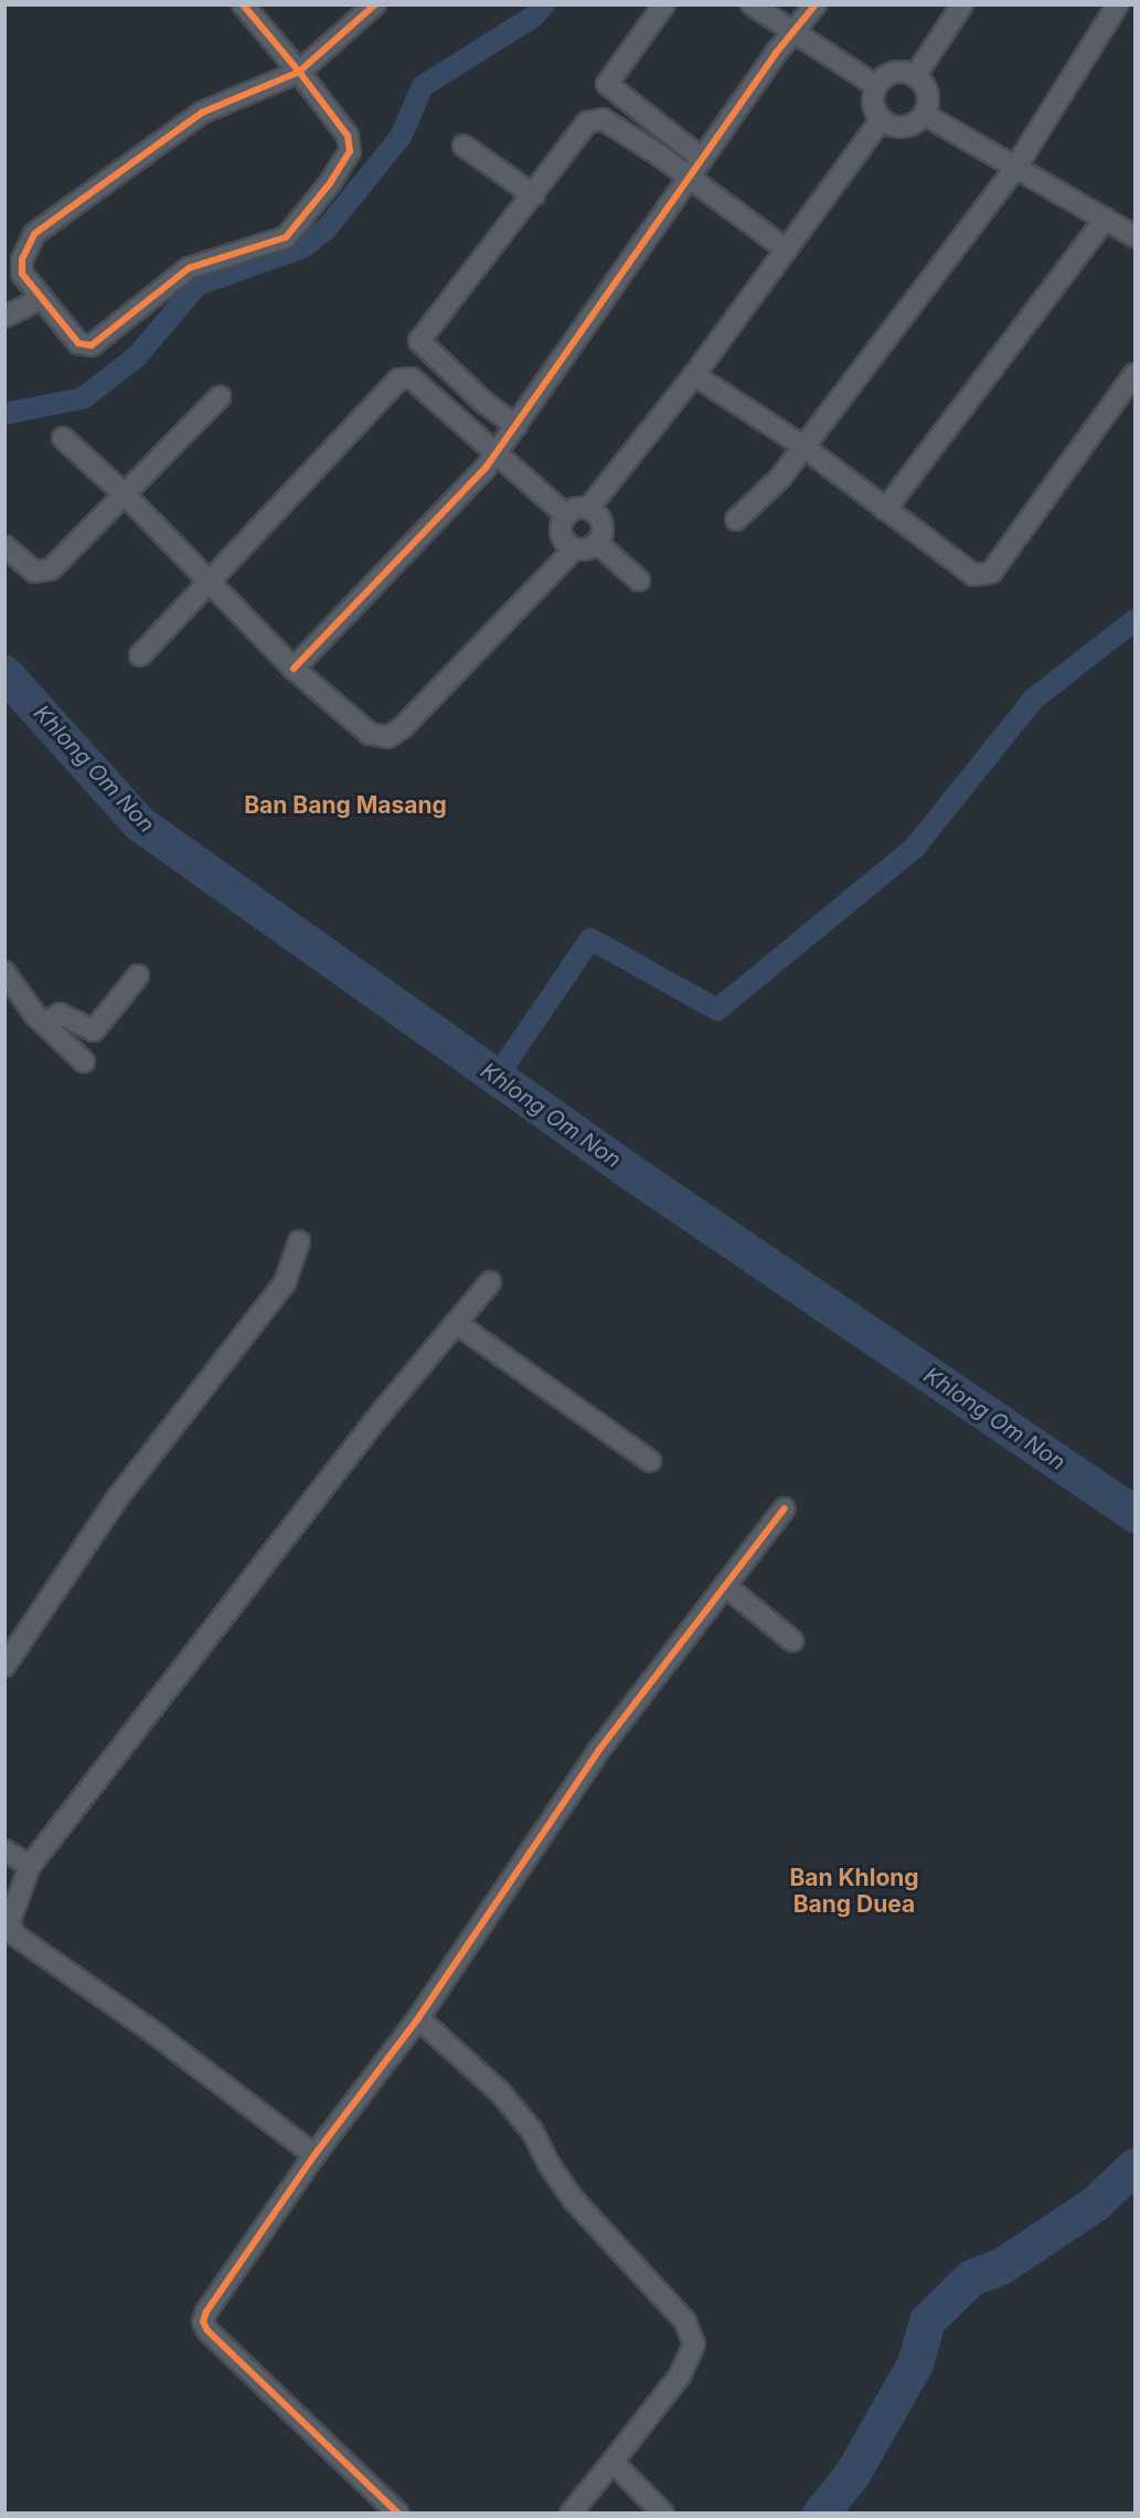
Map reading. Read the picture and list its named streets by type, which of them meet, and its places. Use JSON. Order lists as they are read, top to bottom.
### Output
{
  "districts": ["Ban Bang Masang", "Ban Khlong Bang Duea"],
  "water": ["Khlong Om Non"]
}
